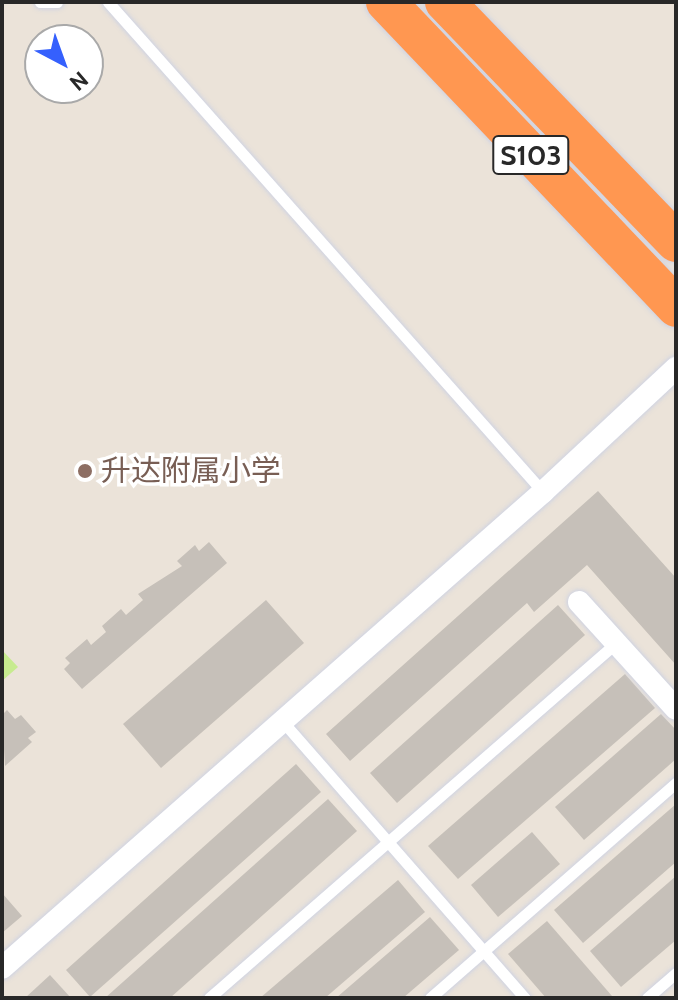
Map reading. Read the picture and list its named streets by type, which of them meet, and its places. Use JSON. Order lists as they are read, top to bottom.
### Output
{
  "streets": {
    "highway": ["S103"]
  },
  "places": ["升达附属小学"],
  "north": "bottom right"
}
